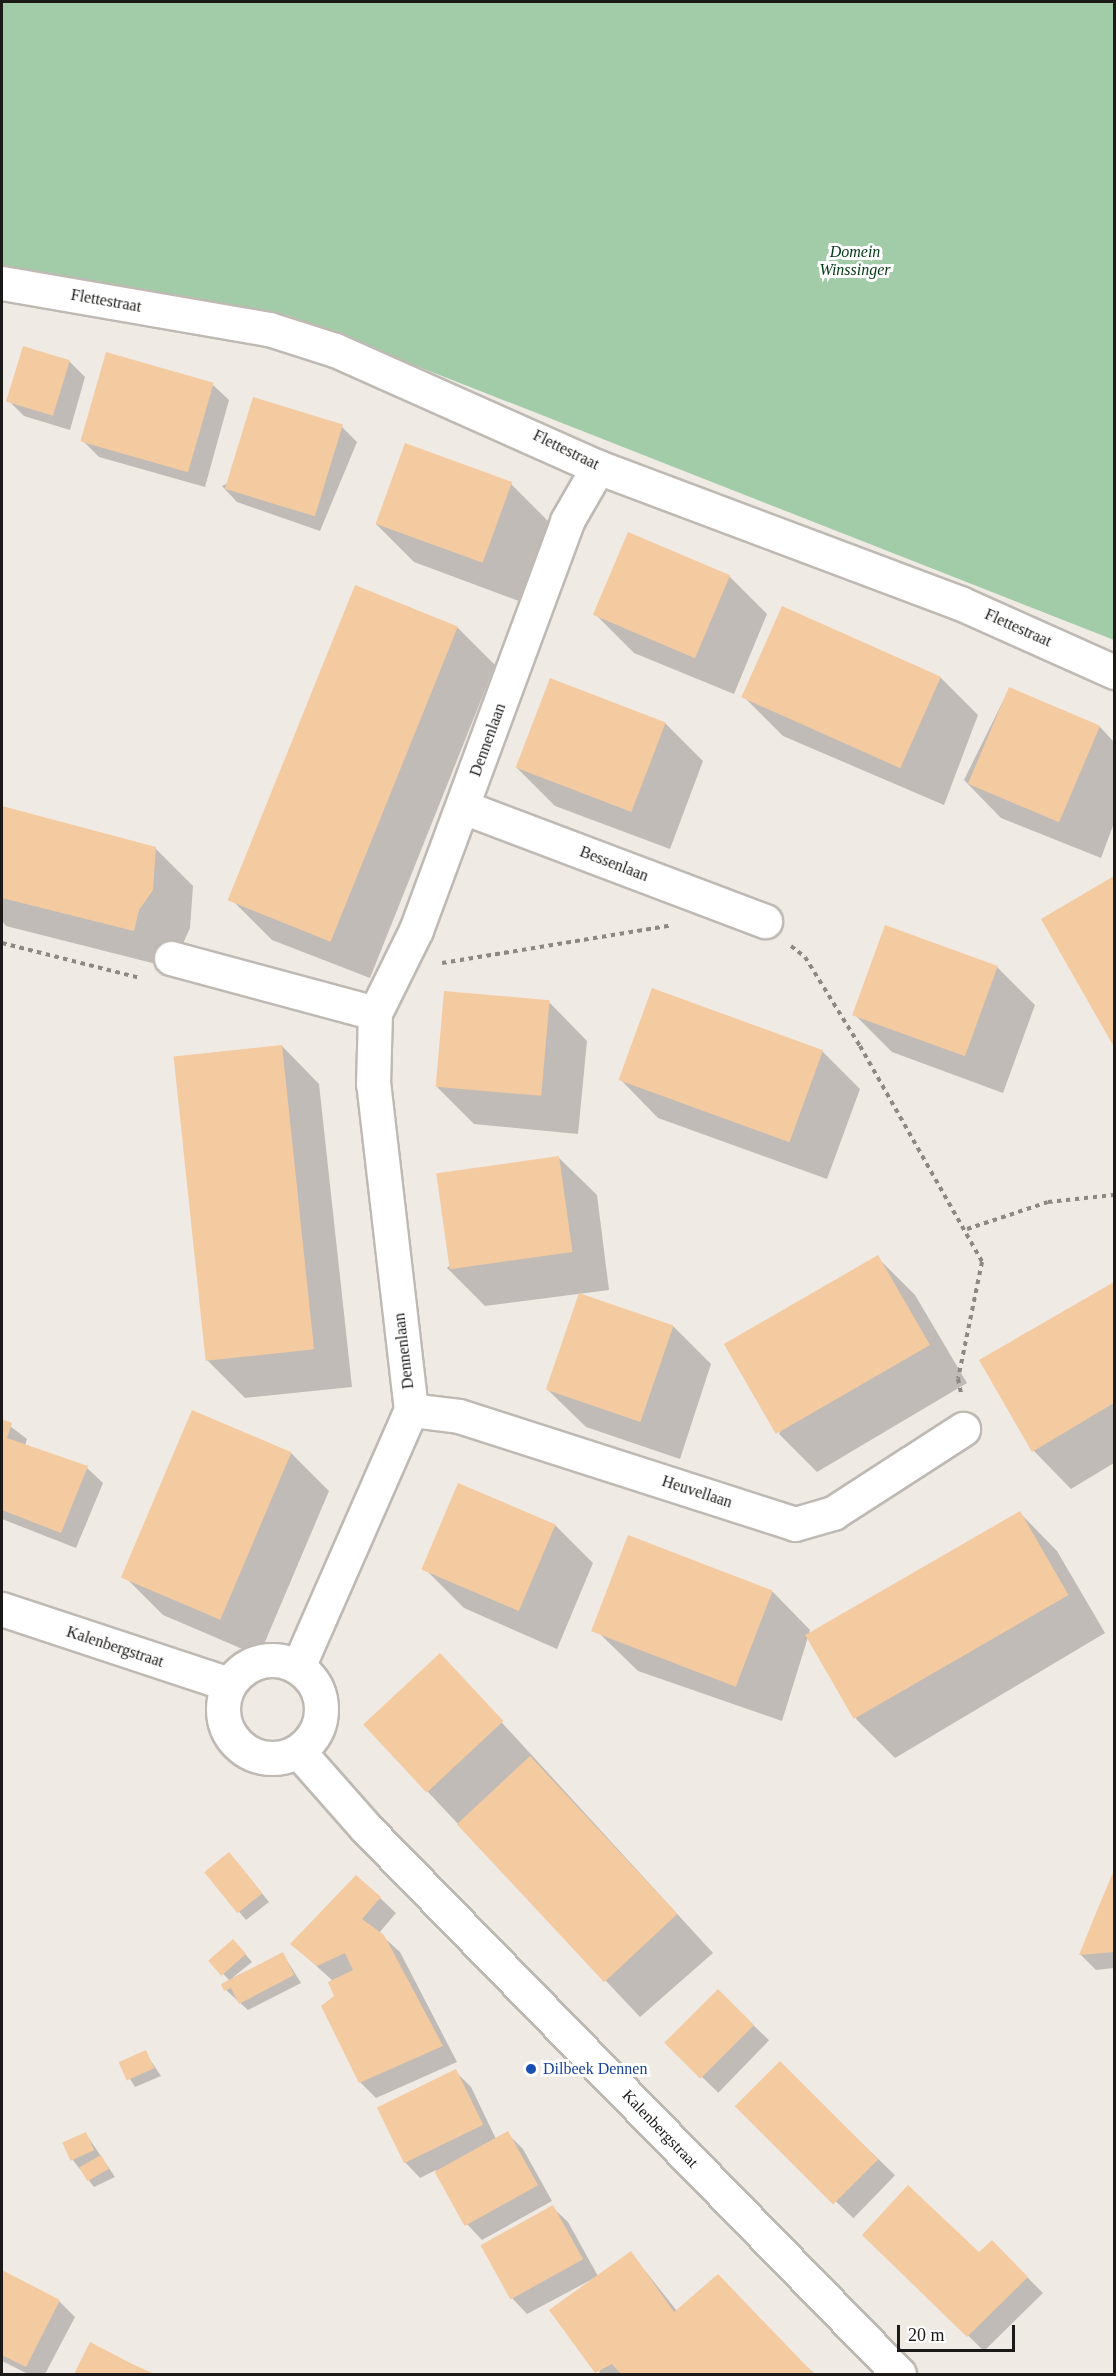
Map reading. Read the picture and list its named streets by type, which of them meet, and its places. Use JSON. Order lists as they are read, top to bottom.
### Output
{
  "streets": {
    "street": [
      "Flettestraat",
      "Dennenlaan",
      "Bessenlaan",
      "Heuvellaan",
      "Kalenbergstraat"
    ]
  },
  "crossings": [
    ["Flettestraat", "Dennenlaan"],
    ["Dennenlaan", "Bessenlaan"],
    ["Dennenlaan", "Heuvellaan"],
    ["Dennenlaan", "Kalenbergstraat"]
  ],
  "parks": ["Domein Winssinger"],
  "places": ["Dilbeek Dennen"],
  "scale_bar": "20 m"
}
